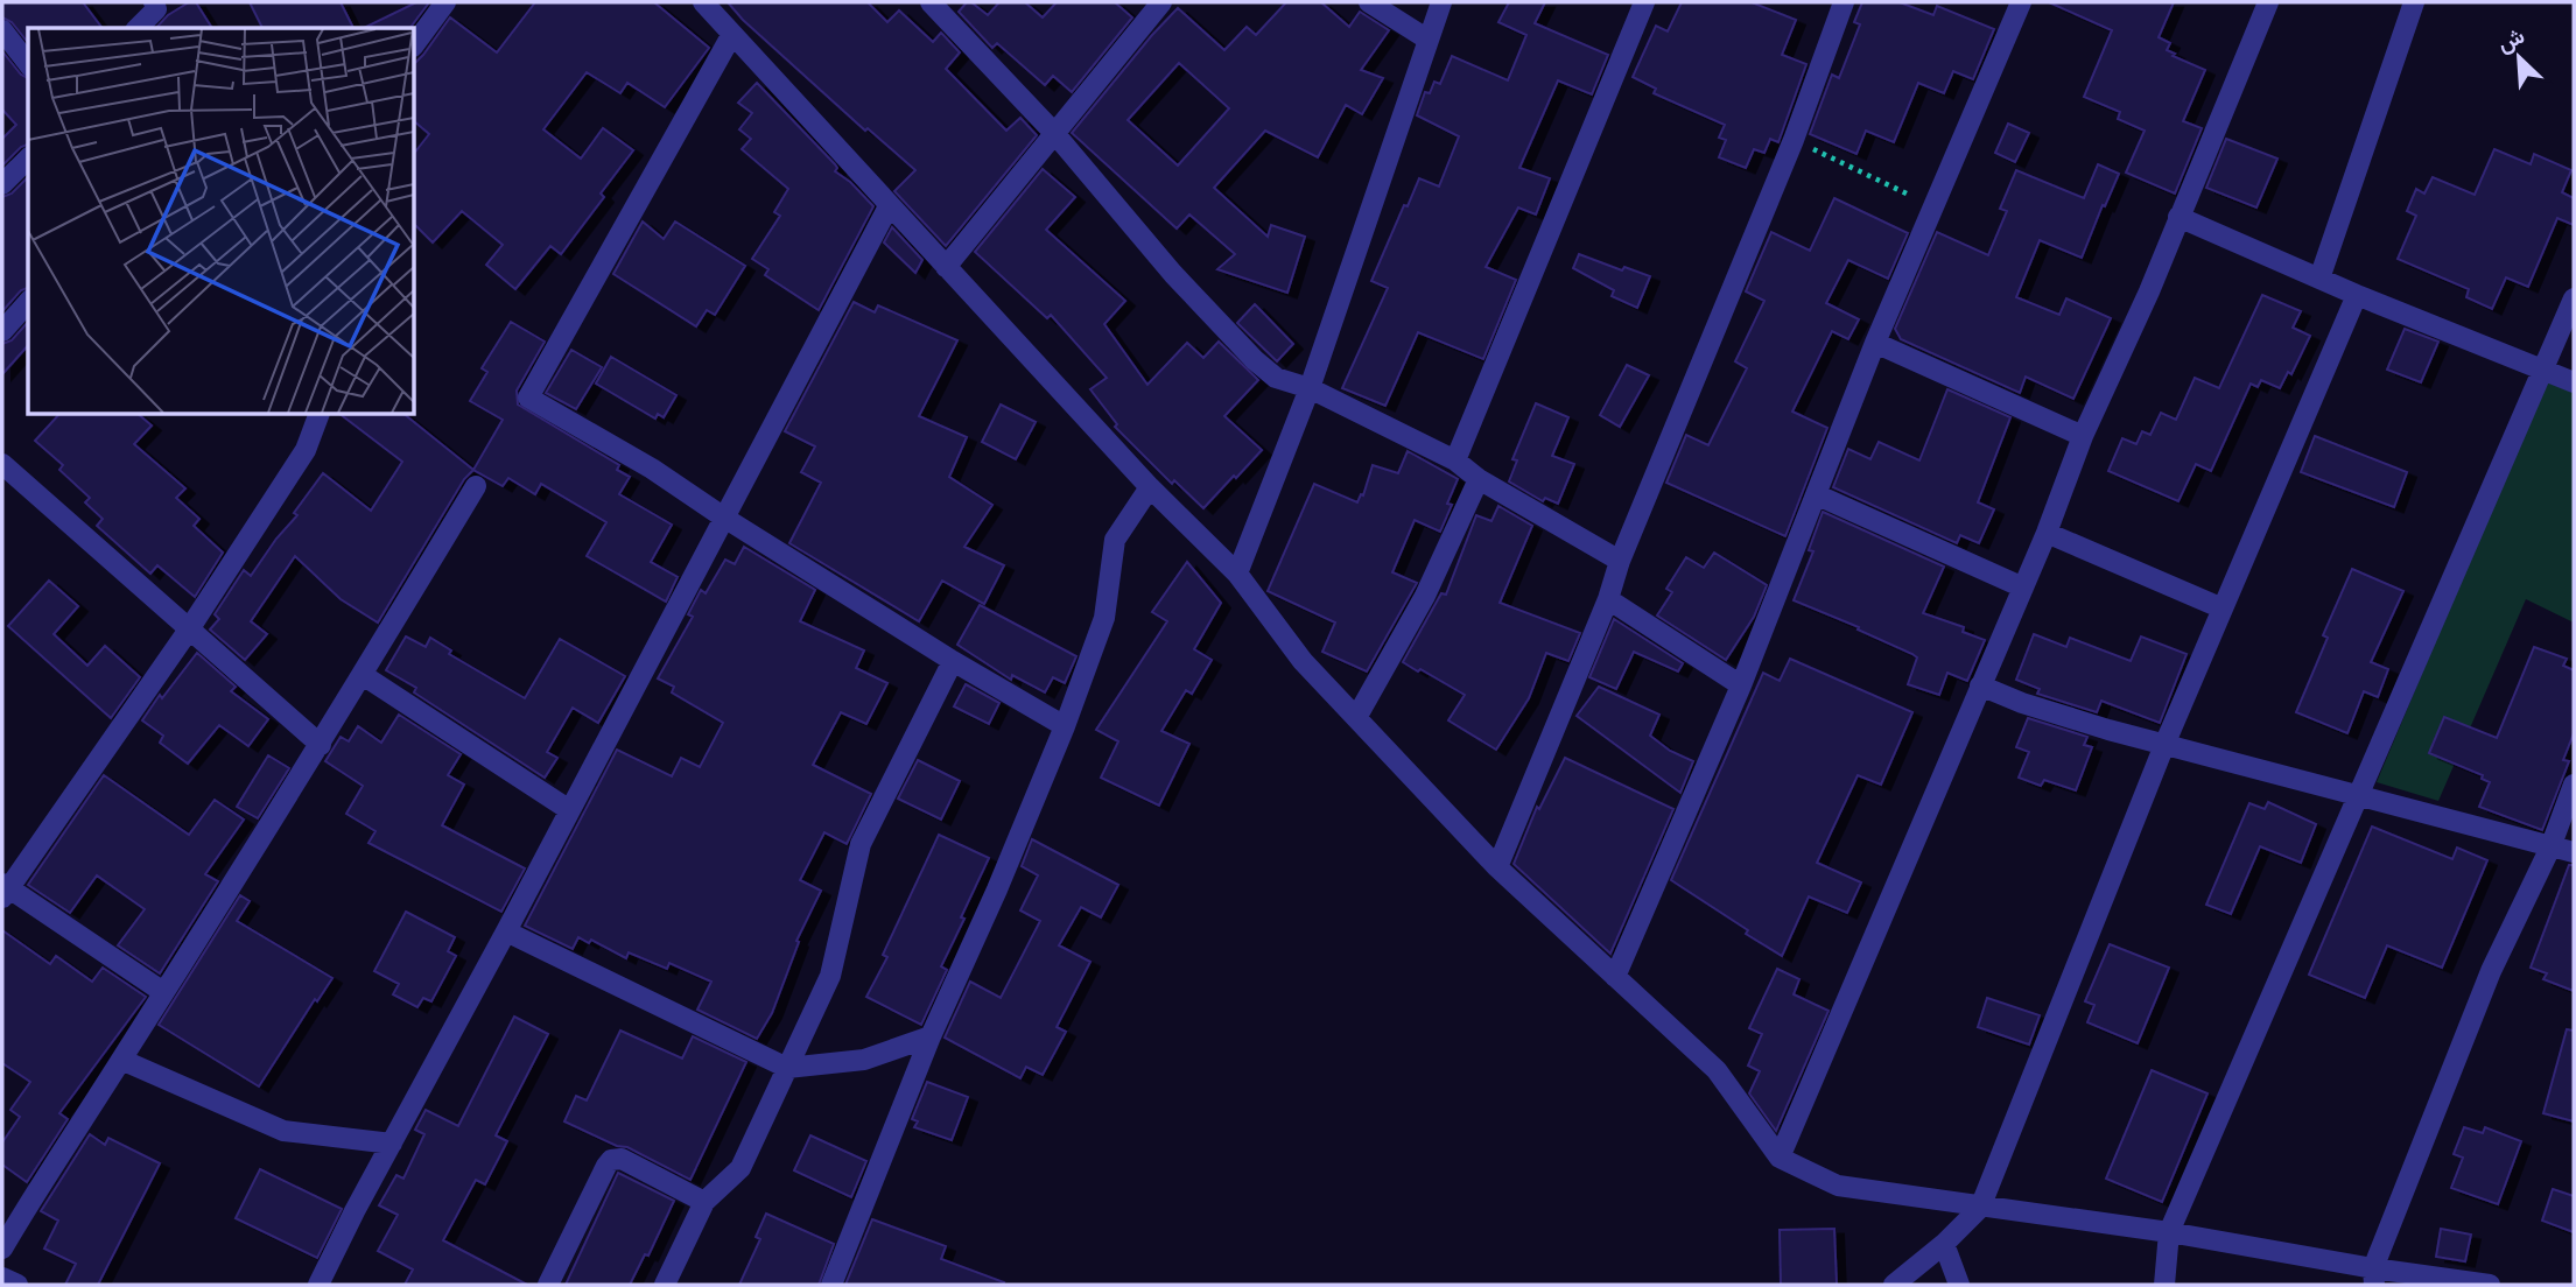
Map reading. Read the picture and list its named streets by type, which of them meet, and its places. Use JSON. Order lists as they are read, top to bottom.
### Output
{
  "north": "top left"
}
